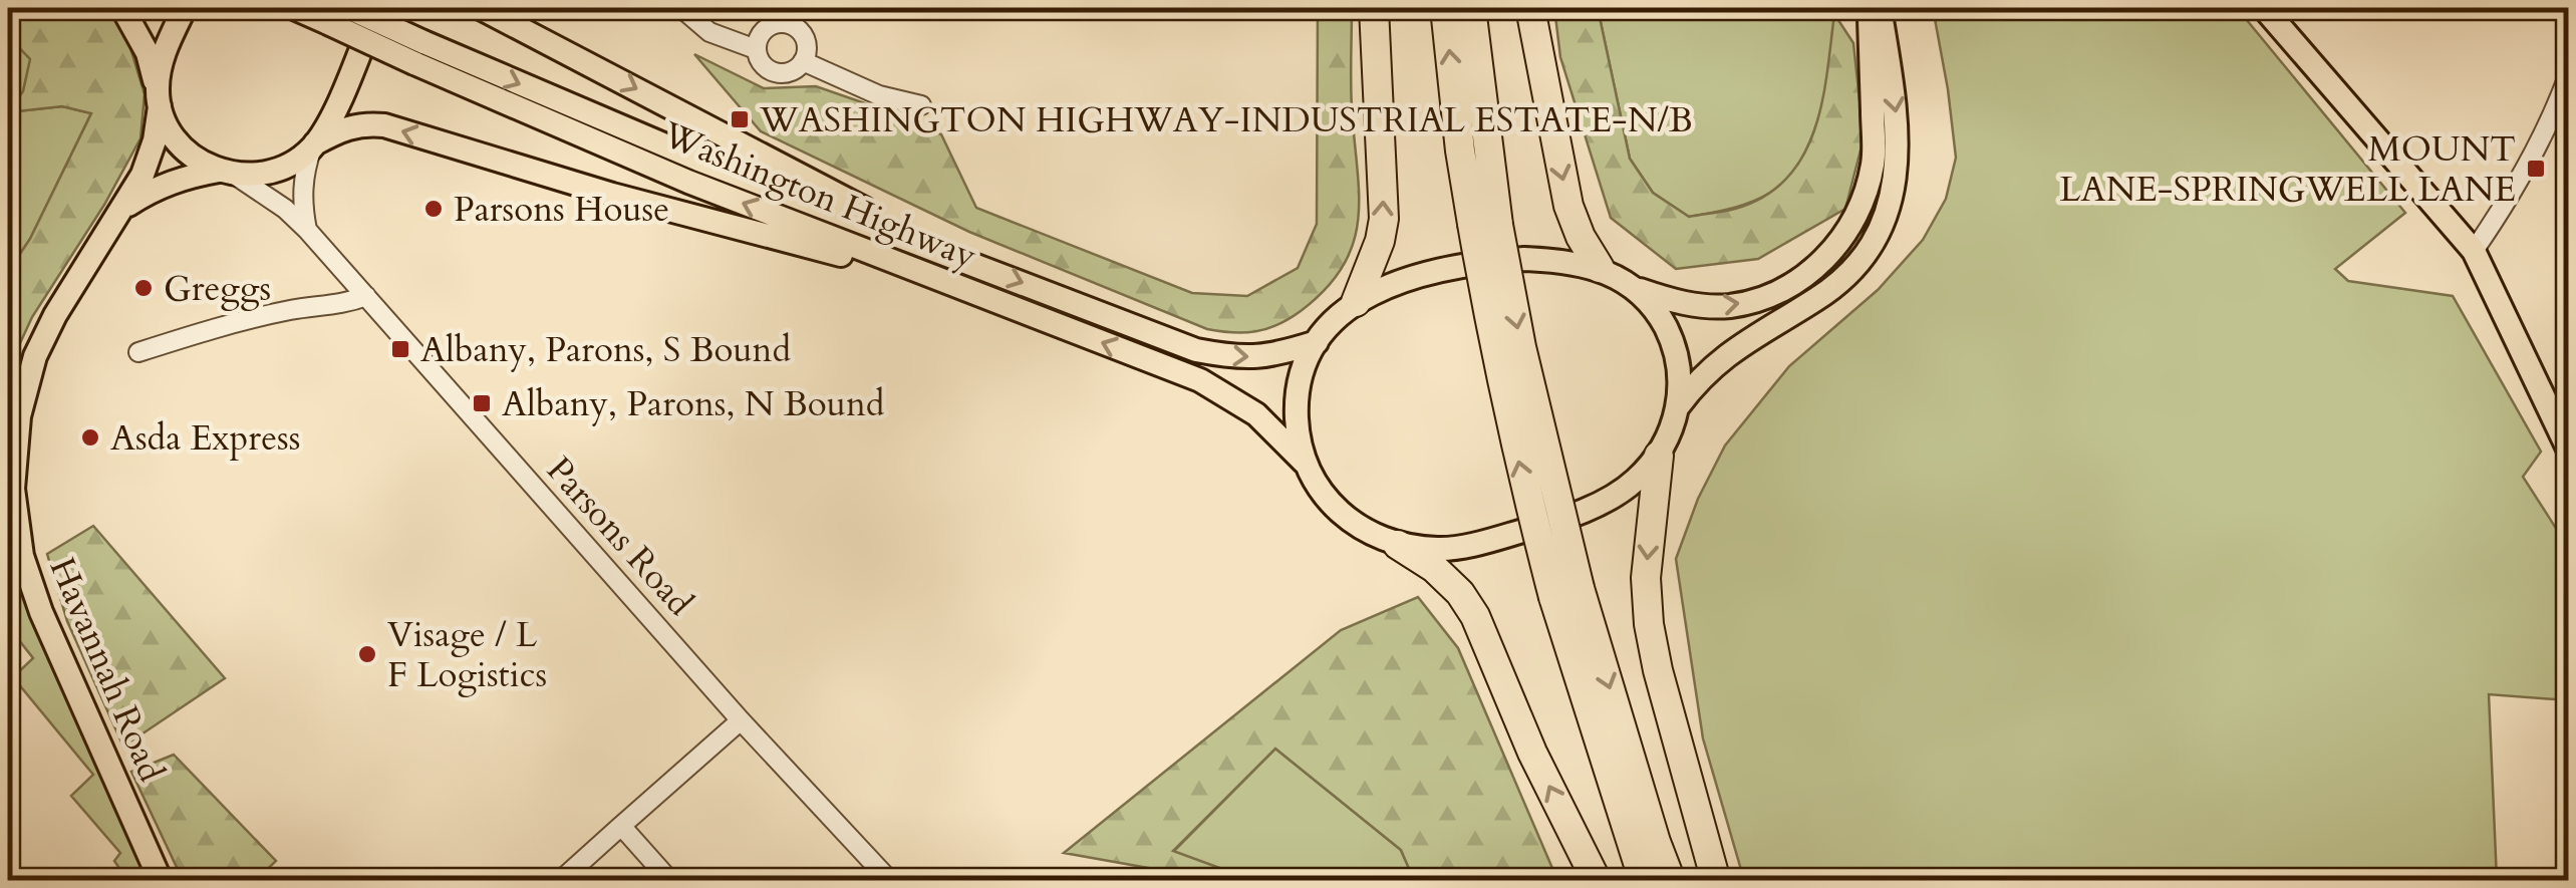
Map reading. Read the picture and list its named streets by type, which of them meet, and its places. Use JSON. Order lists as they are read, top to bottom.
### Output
{
  "streets": {
    "main road": ["Washington Highway", "Havannah Road"],
    "street": ["Parsons Road"]
  },
  "crossings": [
    ["Washington Highway", "Havannah Road"],
    ["Parsons Road", "Havannah Road"]
  ],
  "places": {
    "transit": [
      "WASHINGTON HIGHWAY-INDUSTRIAL ESTATE-N/B",
      "MOUNT LANE-SPRINGWELL LANE",
      "Albany, Parons, S Bound",
      "Albany, Parons, N Bound"
    ],
    "other": [
      "Parsons House",
      "Greggs",
      "Asda Express",
      "Visage / L F Logistics"
    ]
  }
}
